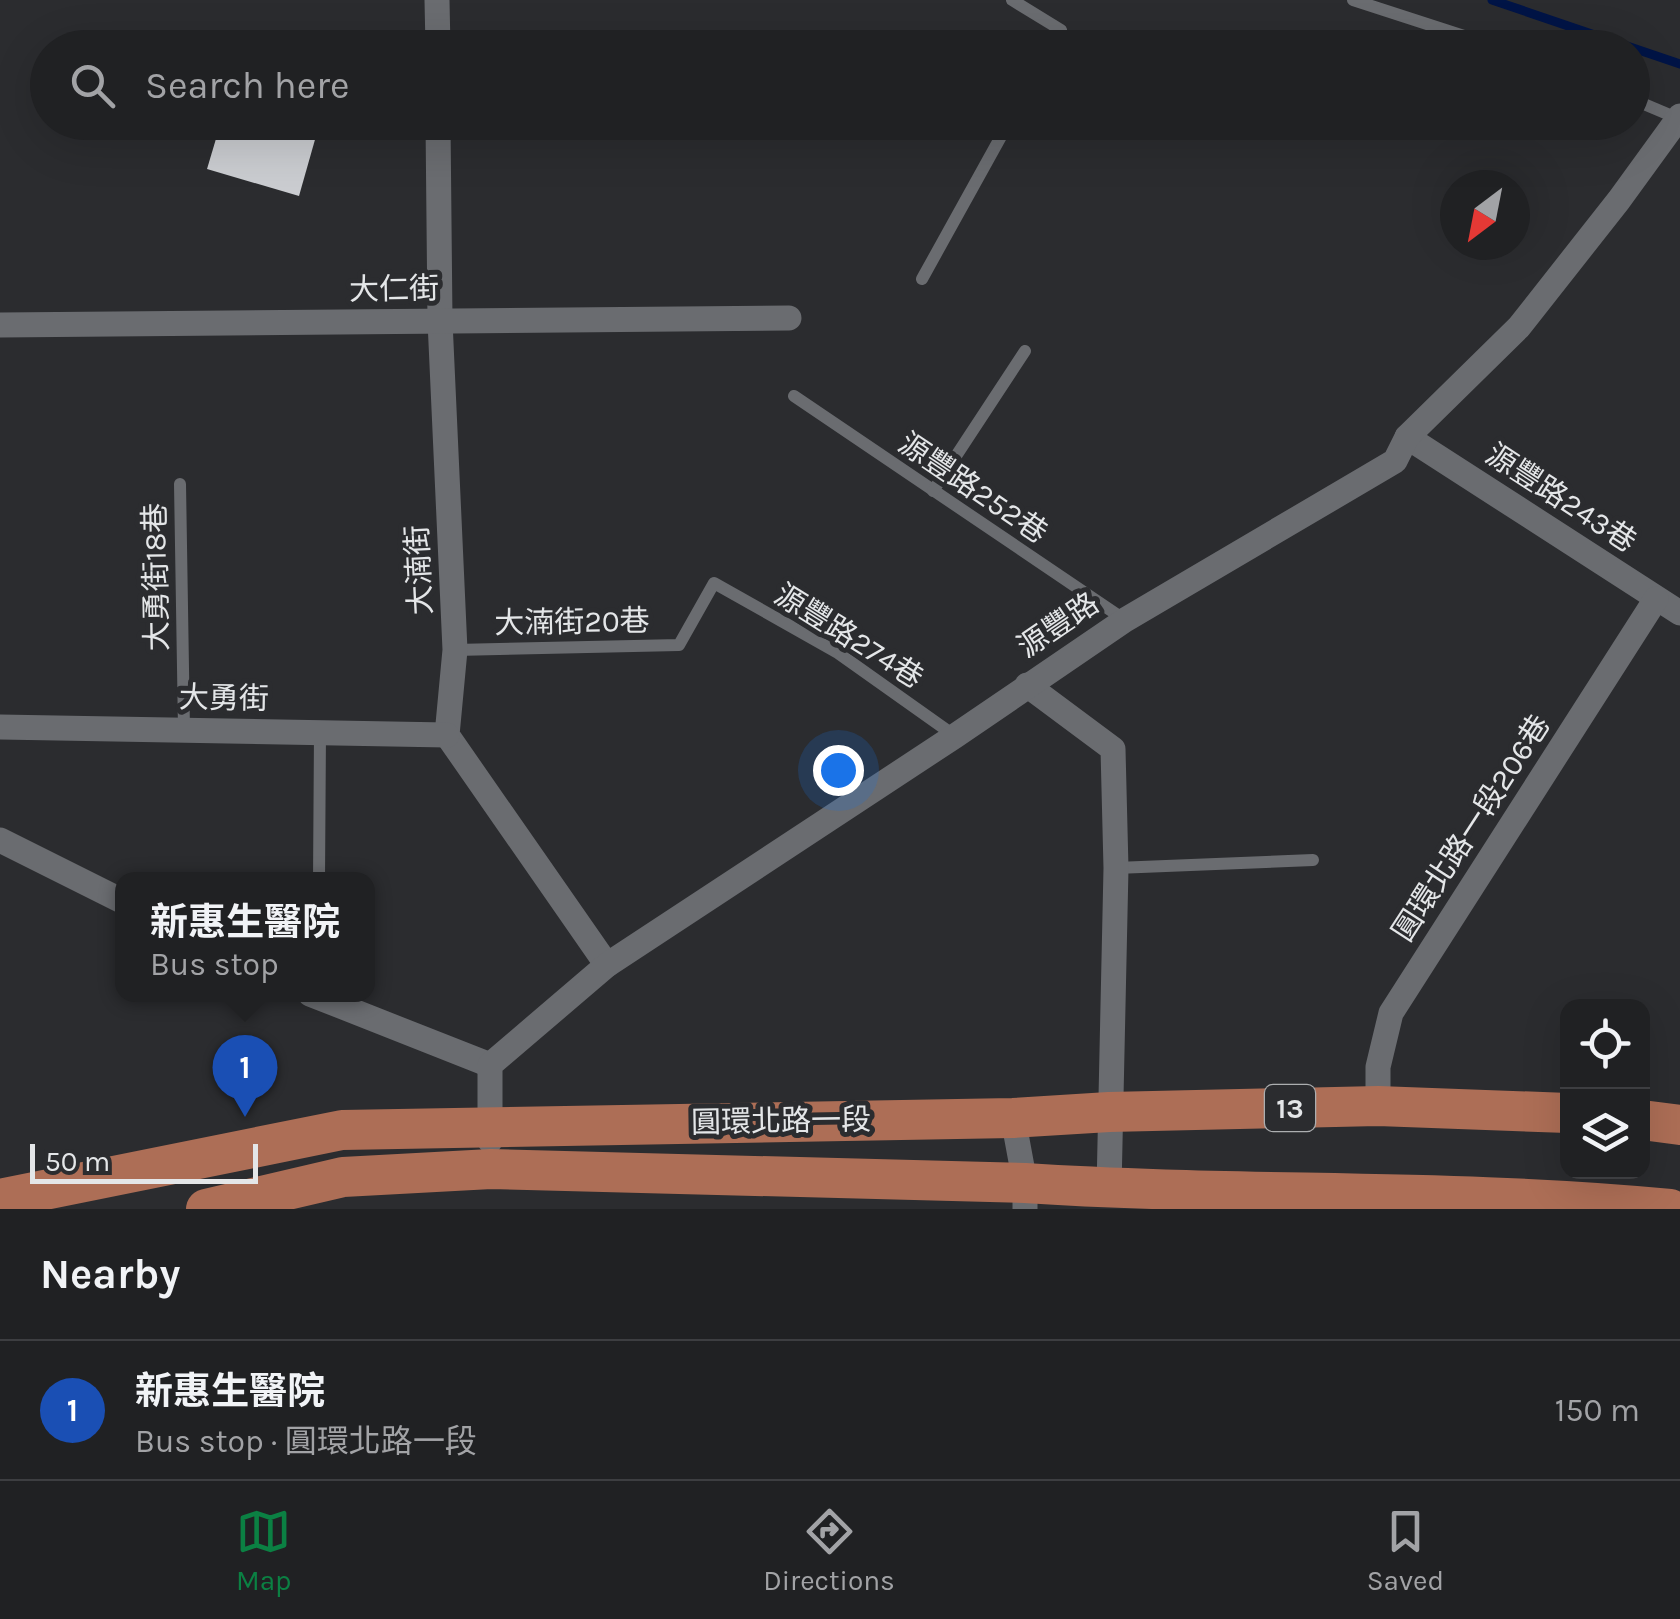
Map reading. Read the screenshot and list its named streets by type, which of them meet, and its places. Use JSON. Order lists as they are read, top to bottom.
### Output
{
  "streets": {
    "main road": ["13", "圓環北路一段"],
    "street": [
      "大仁街",
      "源豐路243巷",
      "大湳街",
      "源豐路",
      "大勇街",
      "圓環北路一段206巷"
    ],
    "lane": [
      "源豐路252巷",
      "大勇街18巷",
      "大湳街20巷",
      "源豐路274巷"
    ]
  },
  "crossings": [
    ["大仁街", "大湳街"],
    ["源豐路252巷", "源豐路"],
    ["源豐路243巷", "源豐路"],
    ["源豐路243巷", "圓環北路一段206巷"],
    ["大湳街", "大湳街20巷"],
    ["大湳街", "大勇街"],
    ["大勇街18巷", "大勇街"],
    ["大湳街20巷", "源豐路274巷"],
    ["源豐路", "源豐路274巷"],
    ["圓環北路一段206巷", "圓環北路一段"]
  ],
  "scale_bar": "50 m",
  "north": "bottom left",
  "page": {
    "search": "Search here",
    "popup": ["新惠生醫院", "Bus stop"],
    "pins": "1",
    "scale": "50 m",
    "heading": "Nearby",
    "list": [
      {
        "mark": "1",
        "name": "新惠生醫院",
        "note": "Bus stop · 圓環北路一段",
        "value": "150 m"
      }
    ],
    "nav": ["Map", "Directions", "Saved"]
  }
}
